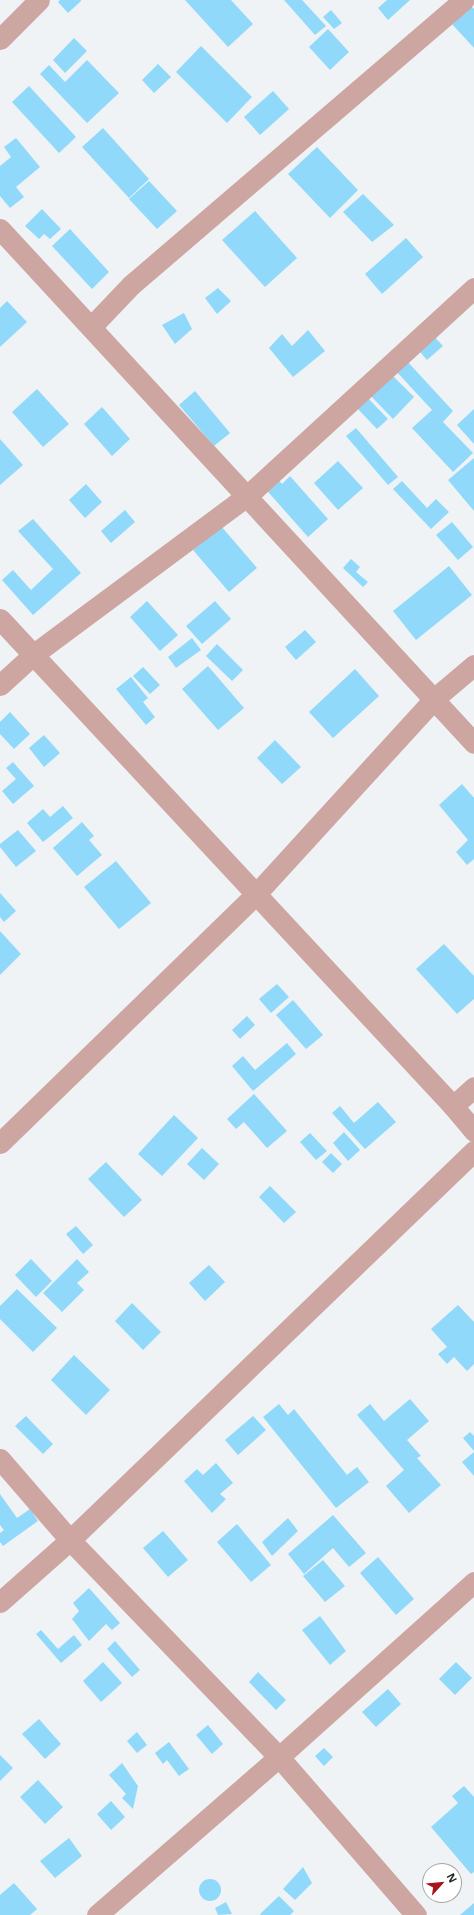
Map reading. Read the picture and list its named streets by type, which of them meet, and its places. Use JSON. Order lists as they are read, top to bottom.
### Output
{
  "north": "top right"
}
